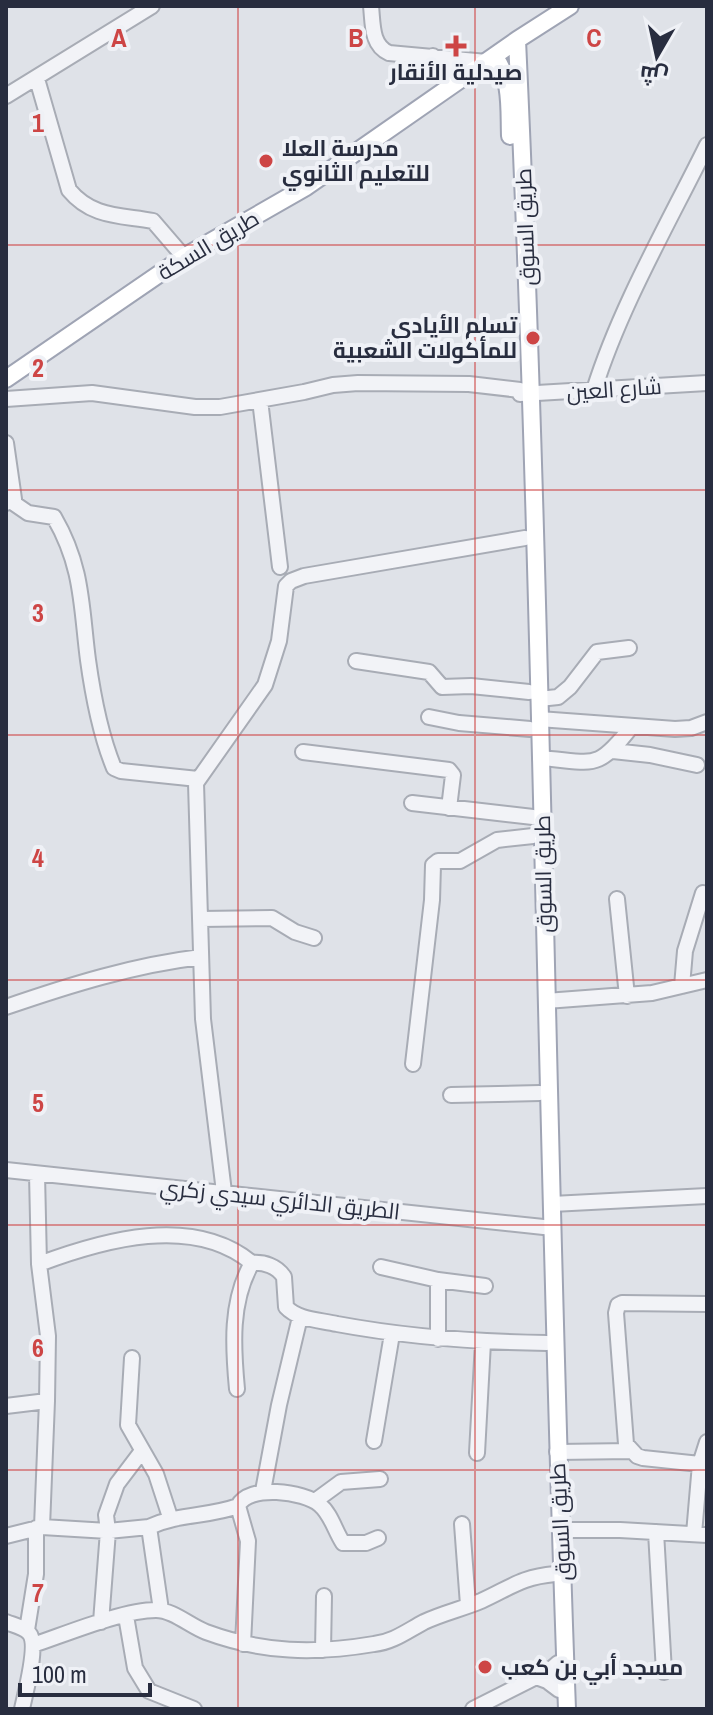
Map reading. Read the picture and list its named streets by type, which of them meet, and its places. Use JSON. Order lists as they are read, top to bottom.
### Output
{
  "streets": {
    "main road": ["طريق السوق", "طريق السكة"],
    "street": ["شارع العين", "الطريق الدائري سيدي زكري"]
  },
  "crossings": [
    ["طريق السوق", "طريق السكة"],
    ["طريق السوق", "شارع العين"],
    ["طريق السوق", "الطريق الدائري سيدي زكري"]
  ],
  "places": {
    "health": ["صيدلية الأنقار"],
    "other": ["مدرسة العلا للتعليم الثانوي", "تسلم الأيادي للمأكولات الشعبية", "مسجد أبي بن كعب"]
  },
  "scale_bar": "100 m",
  "north": "bottom",
  "grid": {
    "columns": ["A", "B", "C"],
    "rows": [
      "1",
      "2",
      "3",
      "4",
      "5",
      "6",
      "7"
    ]
  }
}
